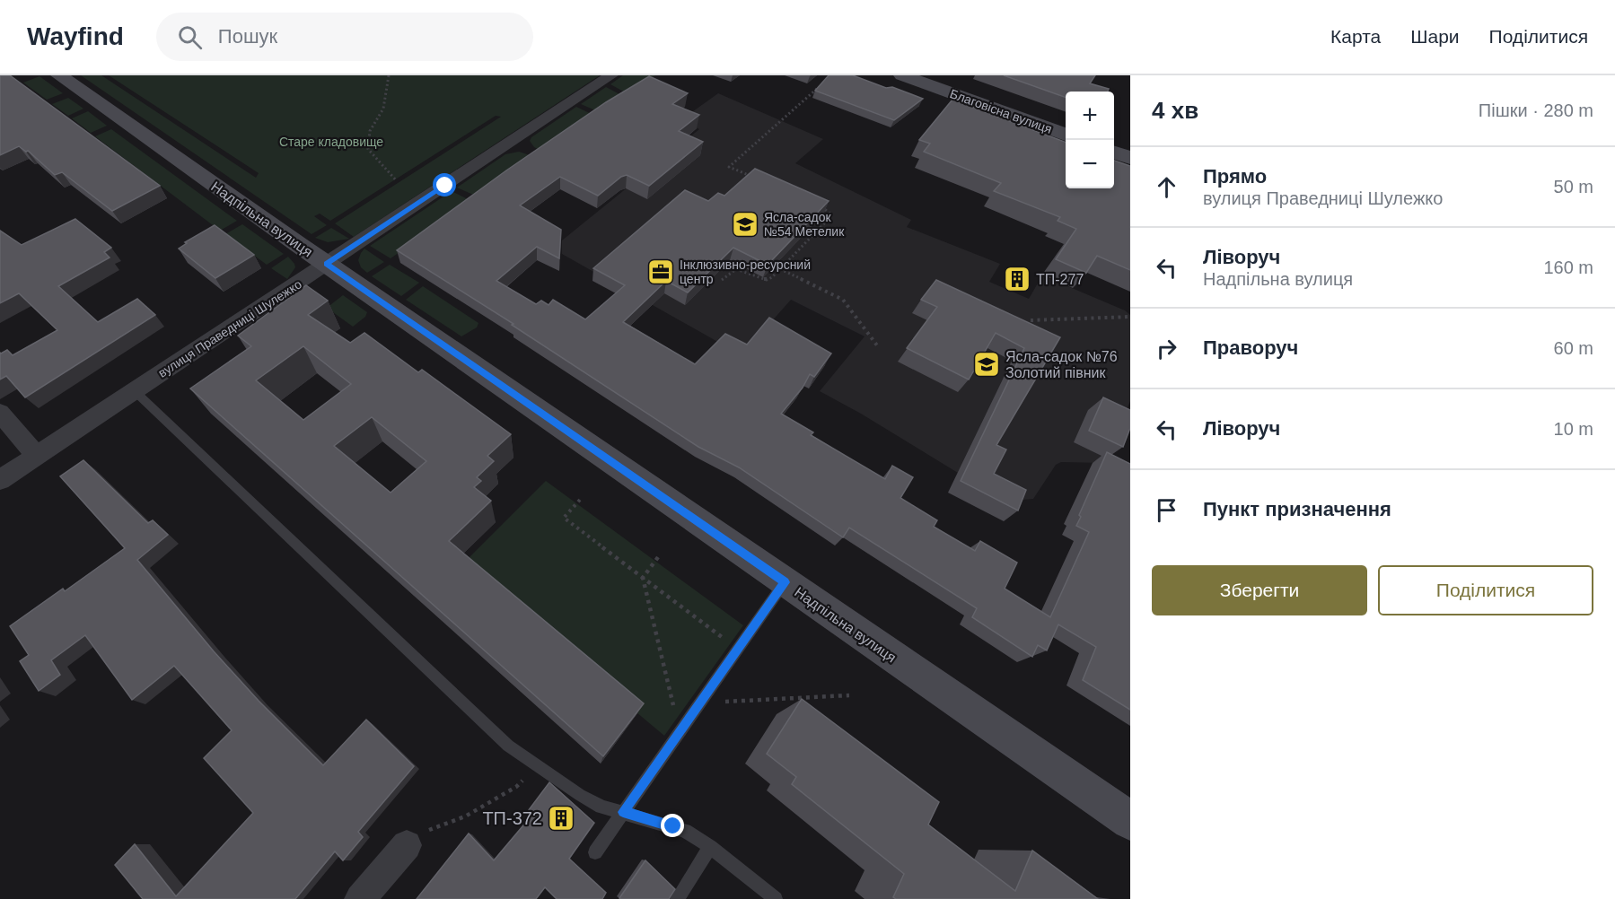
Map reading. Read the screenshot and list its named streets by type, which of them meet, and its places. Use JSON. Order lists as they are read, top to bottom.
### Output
{
  "streets": {
    "main road": ["Благовісна вулиця", "Надпільна вулиця"],
    "street": ["вулиця Праведниці Шулежко"]
  },
  "crossings": [
    ["Надпільна вулиця", "вулиця Праведниці Шулежко"]
  ],
  "parks": ["Старе кладовище"],
  "places": {
    "school or university": ["Ясла-садок №54 Метелик", "Ясла-садок №76 Золотий півник"],
    "office": ["Інклюзивно-ресурсний центр"],
    "building": ["ТП-277", "ТП-372"]
  },
  "page": {
    "header": "Wayfind",
    "search": "Пошук",
    "nav": ["Карта", "Шари", "Поділитися"],
    "heading": ["4 хв", "Пішки · 280 m"],
    "map_buttons": ["+", "−"],
    "list": [
      ["Прямо", "вулиця Праведниці Шулежко", "50 m"],
      ["Ліворуч", "Надпільна вулиця", "160 m"],
      ["Праворуч", "60 m"],
      ["Ліворуч", "10 m"],
      "Пункт призначення"
    ],
    "buttons": ["Зберегти", "Поділитися"]
  }
}
